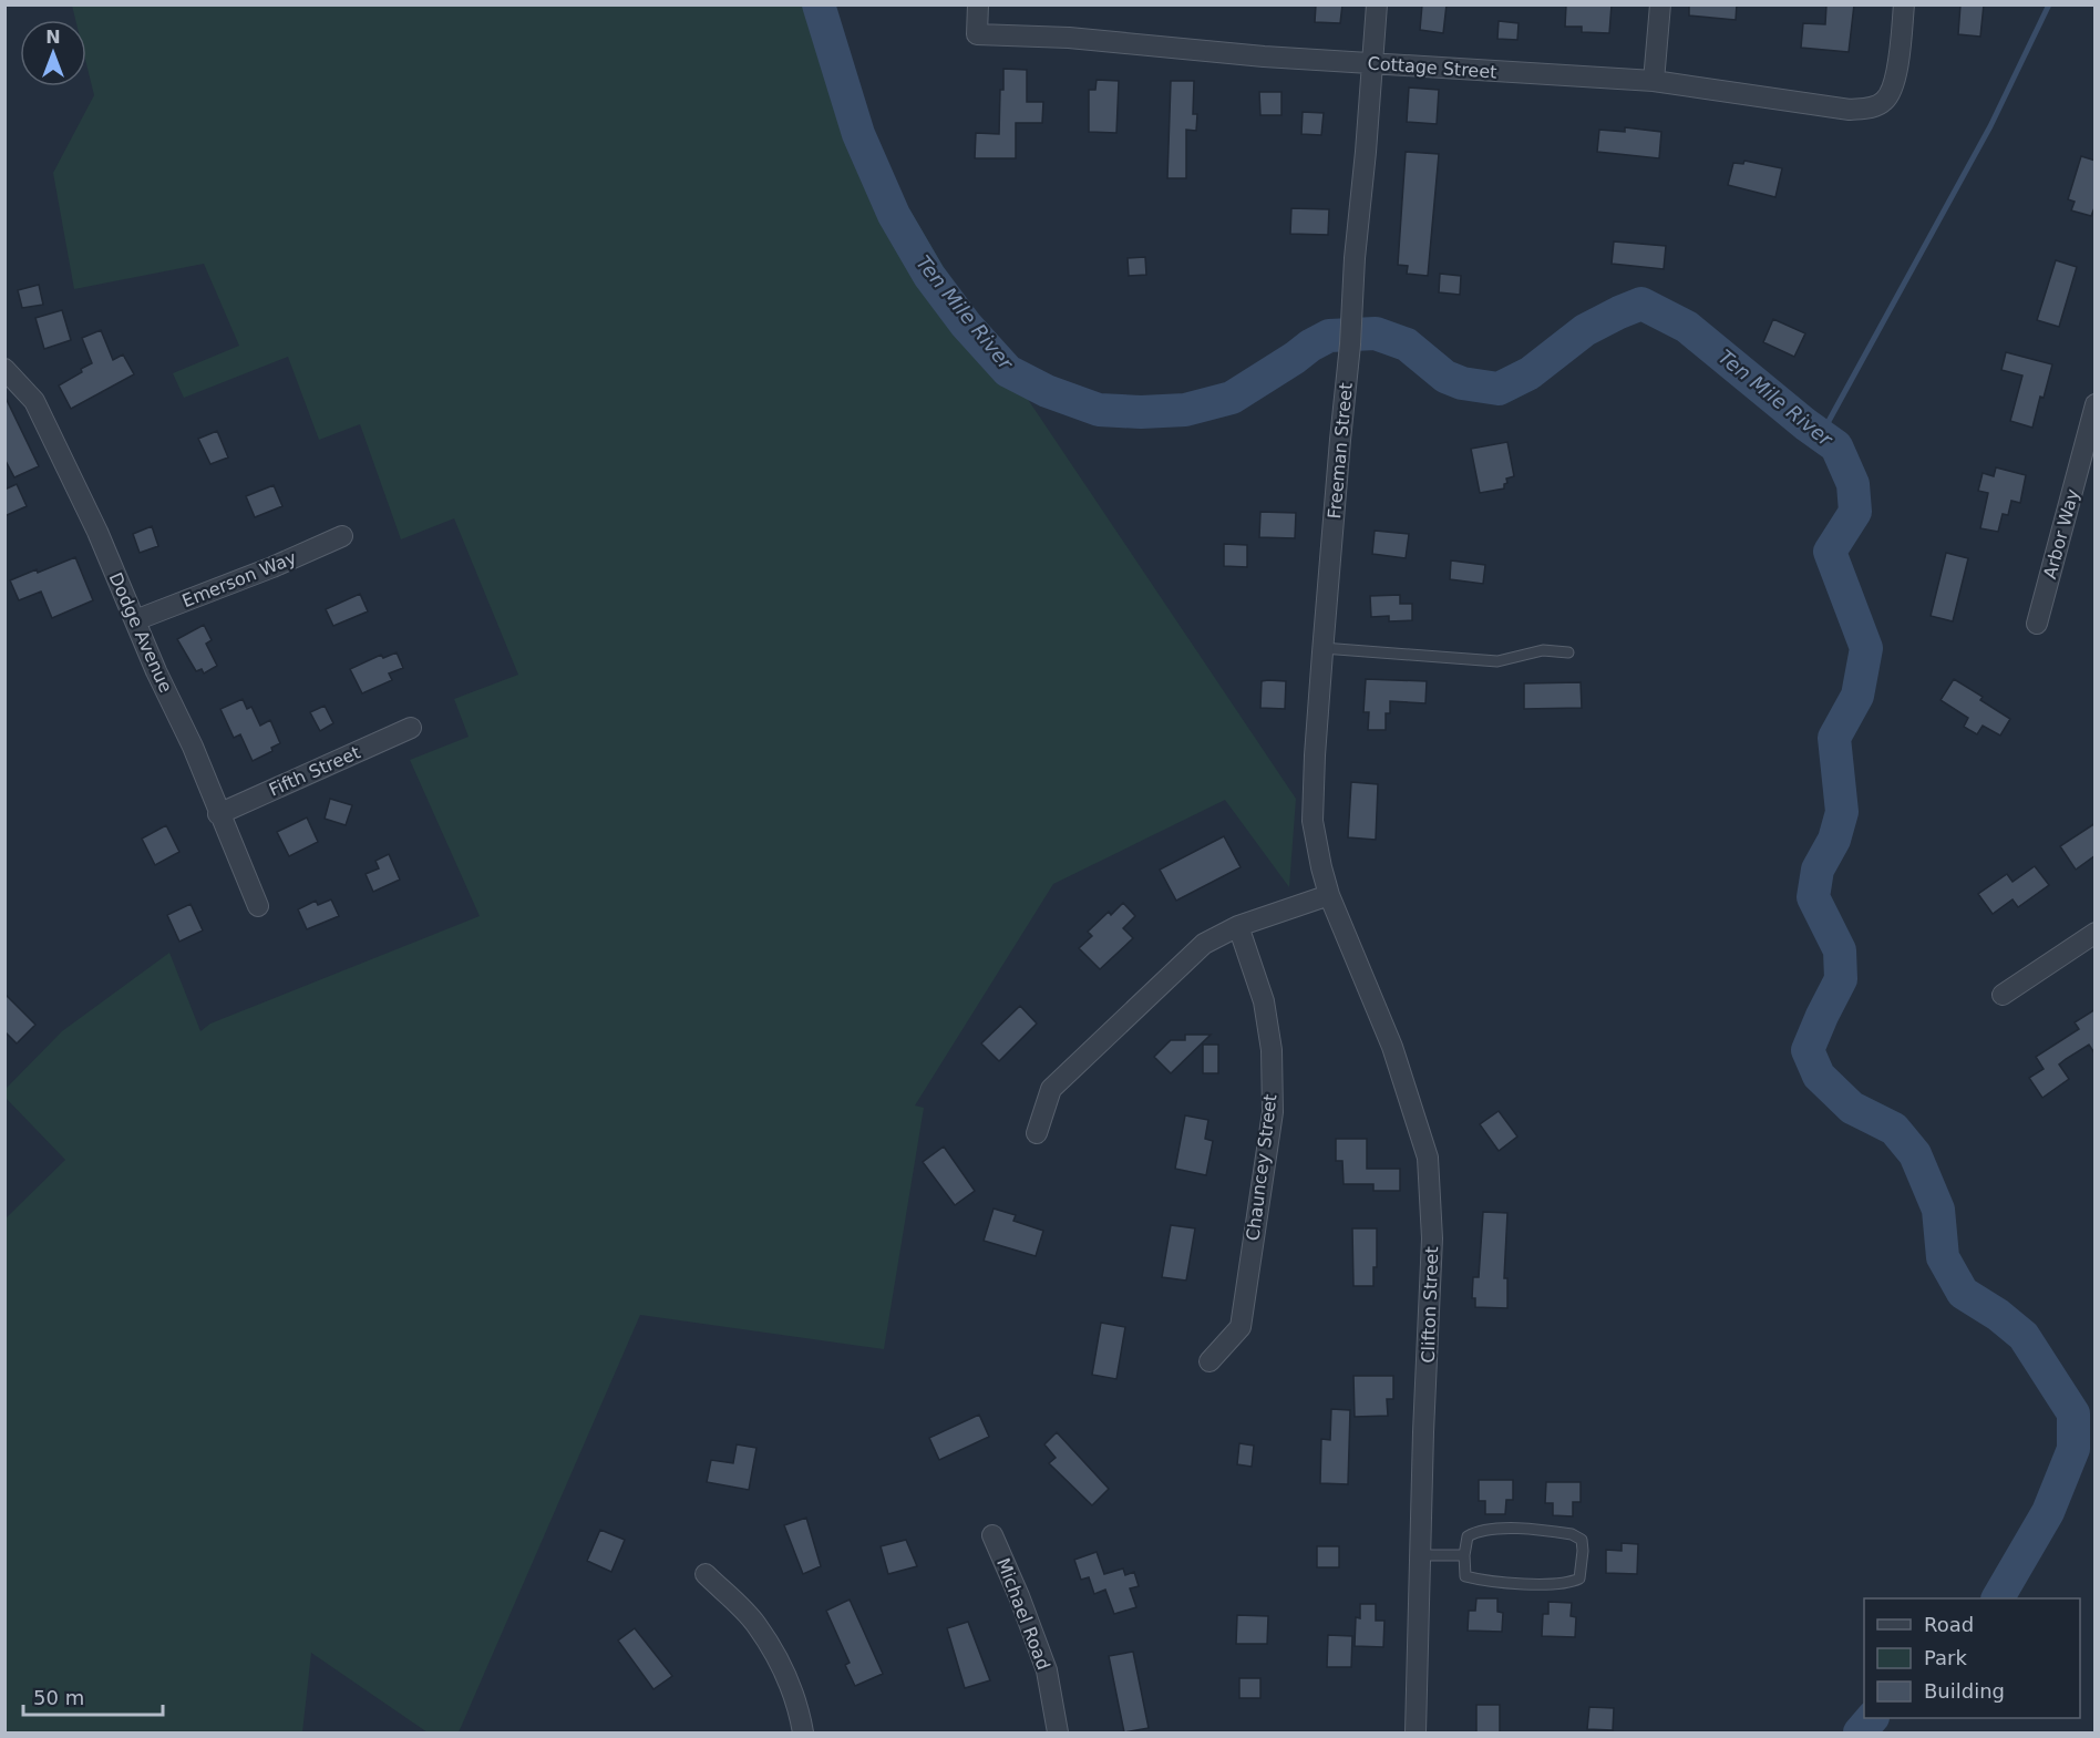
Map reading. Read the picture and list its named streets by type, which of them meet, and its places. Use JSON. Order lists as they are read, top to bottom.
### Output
{
  "streets": {
    "street": [
      "Cottage Street",
      "Freeman Street",
      "Arbor Way",
      "Emerson Way",
      "Dodge Avenue",
      "Fifth Street",
      "Chauncey Street",
      "Clifton Street",
      "Michael Road"
    ]
  },
  "crossings": [
    ["Cottage Street", "Freeman Street"],
    ["Freeman Street", "Clifton Street"],
    ["Emerson Way", "Dodge Avenue"],
    ["Dodge Avenue", "Fifth Street"]
  ],
  "water": ["Ten Mile River"],
  "legend": ["Road", "Park", "Building"],
  "scale_bar": "50 m",
  "north": "top"
}
